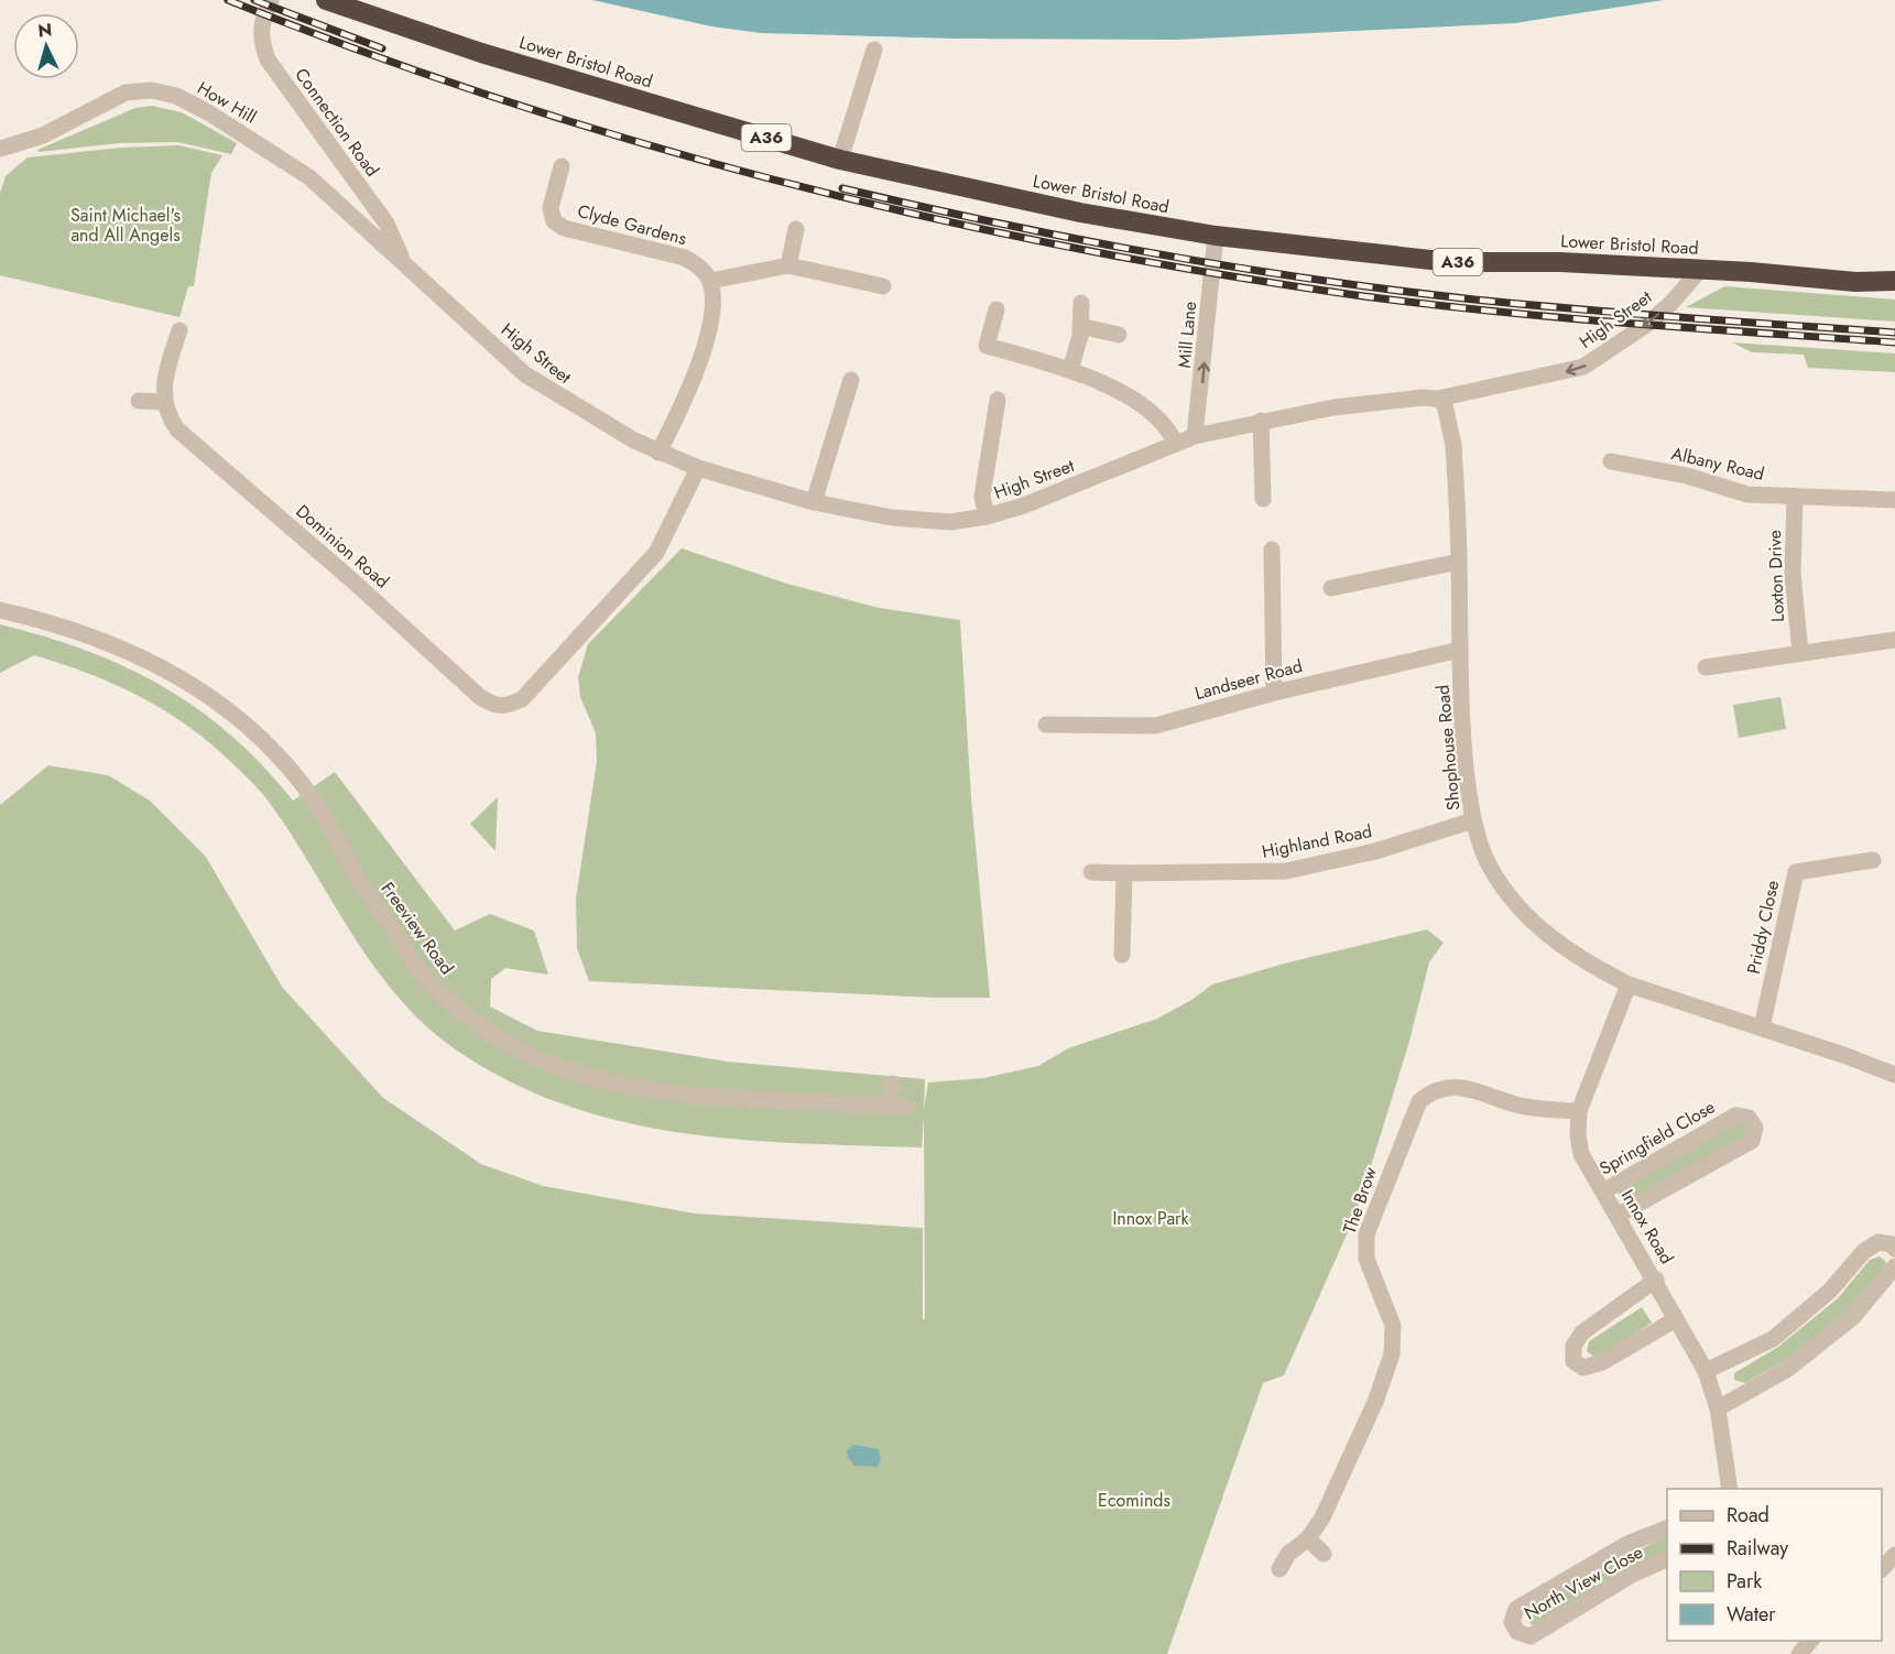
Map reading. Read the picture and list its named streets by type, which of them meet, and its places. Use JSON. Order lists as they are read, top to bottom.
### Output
{
  "streets": {
    "highway": ["Lower Bristol Road", "A36"],
    "street": [
      "How Hill",
      "Connection Road",
      "Clyde Gardens",
      "High Street",
      "Mill Lane",
      "Albany Road",
      "Dominion Road",
      "Loxton Drive",
      "Landseer Road",
      "Shophouse Road",
      "Highland Road",
      "Priddy Close",
      "Freeview Road",
      "Springfield Close",
      "The Brow",
      "Innox Road",
      "North View Close"
    ]
  },
  "crossings": [
    ["Lower Bristol Road", "High Street"],
    ["Lower Bristol Road", "Mill Lane"],
    ["How Hill", "Connection Road"],
    ["How Hill", "High Street"],
    ["Connection Road", "High Street"],
    ["High Street", "Mill Lane"],
    ["High Street", "Dominion Road"],
    ["High Street", "Shophouse Road"],
    ["Albany Road", "Loxton Drive"],
    ["Landseer Road", "Shophouse Road"],
    ["Shophouse Road", "Highland Road"],
    ["Shophouse Road", "Priddy Close"],
    ["Shophouse Road", "Innox Road"],
    ["Springfield Close", "Innox Road"],
    ["The Brow", "Innox Road"]
  ],
  "parks": ["Saint Michael's and All Angels", "Innox Park", "Ecominds"],
  "legend": [
    "Road",
    "Railway",
    "Park",
    "Water"
  ],
  "north": "top"
}
